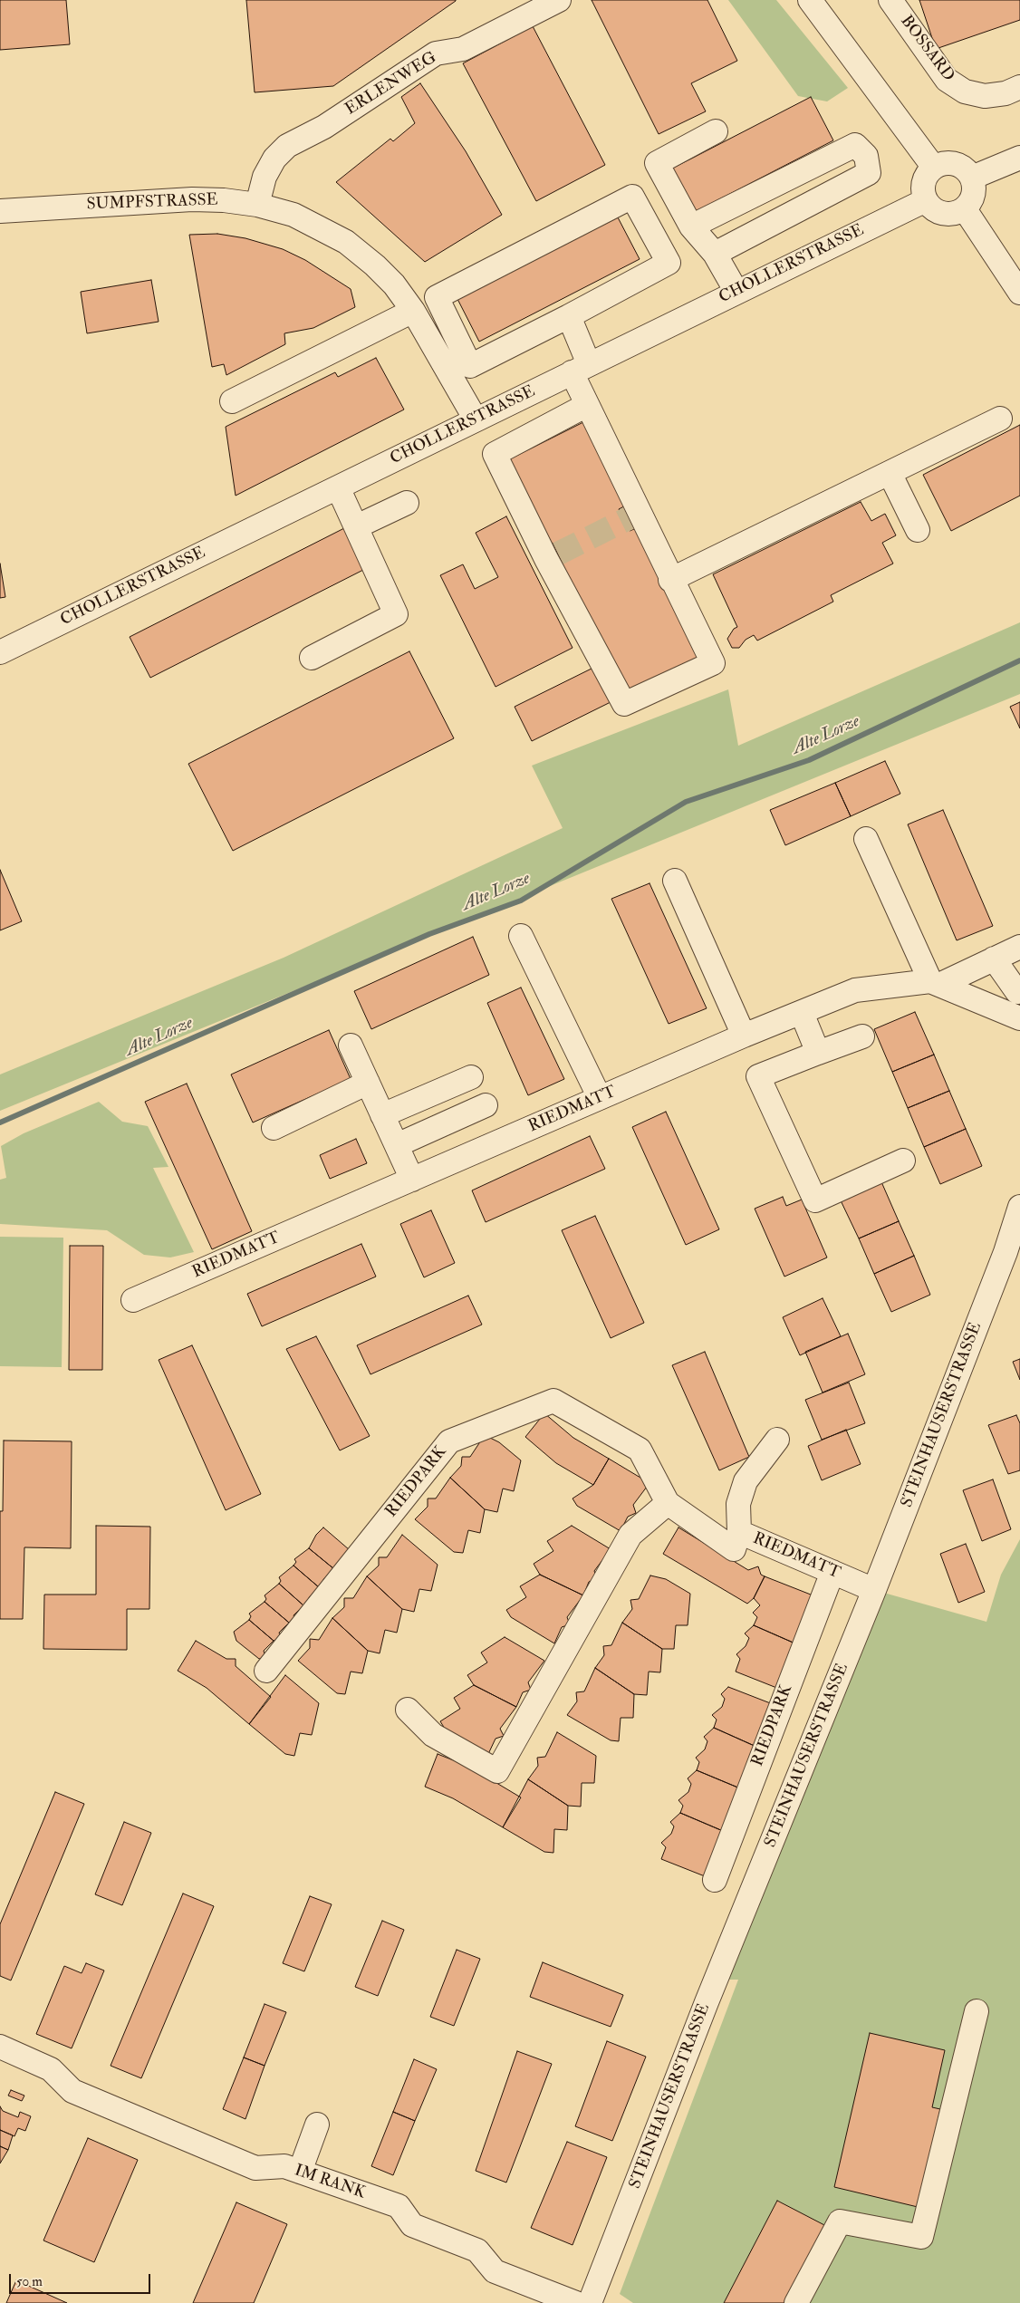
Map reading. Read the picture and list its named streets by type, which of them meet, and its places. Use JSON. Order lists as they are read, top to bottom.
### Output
{
  "streets": {
    "street": [
      "BOSSARD",
      "ERLENWEG",
      "SUMPFSTRASSE",
      "CHOLLERSTRASSE",
      "RIEDMATT",
      "STEINHAUSERSTRASSE",
      "RIEDPARK",
      "IM RANK"
    ]
  },
  "crossings": [
    ["ERLENWEG", "SUMPFSTRASSE"],
    ["SUMPFSTRASSE", "CHOLLERSTRASSE"],
    ["RIEDMATT", "STEINHAUSERSTRASSE"],
    ["RIEDMATT", "RIEDPARK"]
  ],
  "water": ["Alte Lorze"],
  "scale_bar": "50 m"
}
